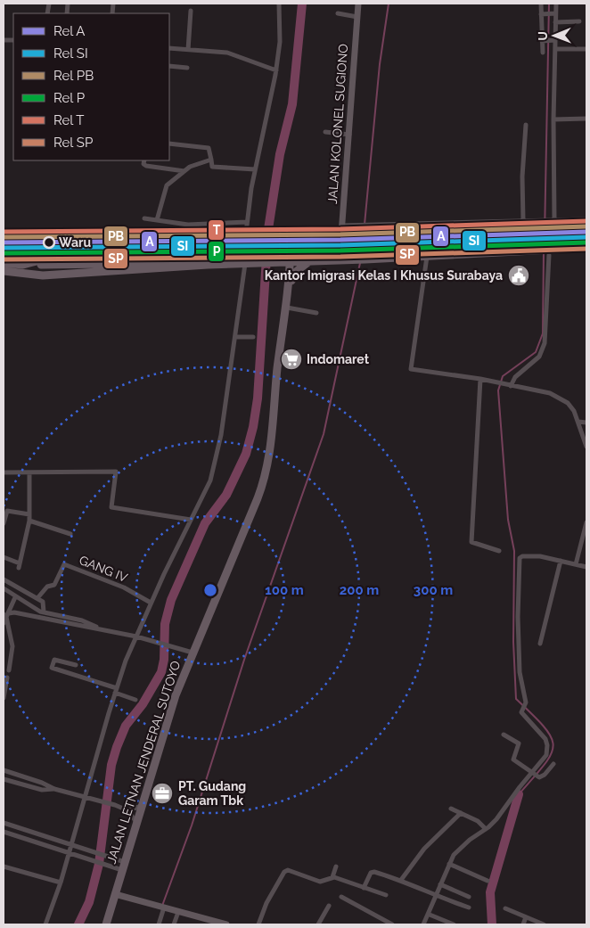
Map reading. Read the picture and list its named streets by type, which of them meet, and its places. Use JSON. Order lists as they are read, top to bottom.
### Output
{
  "streets": {
    "highway": ["JALAN LETNAN JENDERAL SUTOYO"],
    "street": ["JALAN KOLONEL SUGIONO", "GANG IV"]
  },
  "places": {
    "other": ["Waru"],
    "public building": ["Kantor Imigrasi Kelas I Khusus Surabaya"],
    "supermarket": ["Indomaret"],
    "office": ["PT. Gudang Garam Tbk"]
  },
  "lines": [
    "rail line T",
    "rail line PB",
    "rail line A",
    "rail line SI",
    "rail line P",
    "rail line SP"
  ],
  "legend": [
    "Rel A",
    "Rel SI",
    "Rel PB",
    "Rel P",
    "Rel T",
    "Rel SP"
  ],
  "north": "left",
  "rings": ["100 m", "200 m", "300 m"]
}
